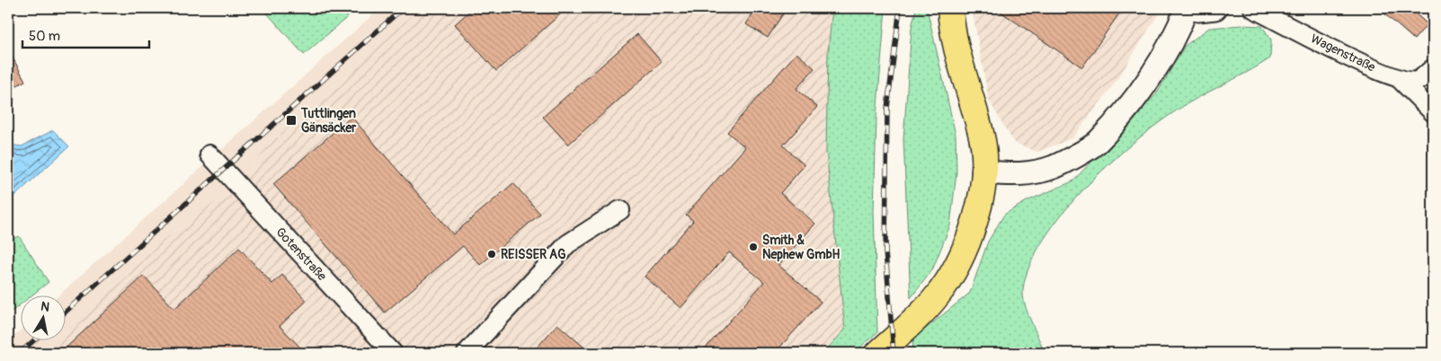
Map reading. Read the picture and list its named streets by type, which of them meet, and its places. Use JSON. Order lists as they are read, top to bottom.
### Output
{
  "streets": {
    "street": ["Wagenstraße", "Gotenstraße"]
  },
  "places": {
    "transit": ["Tuttlingen Gänsäcker"],
    "other": ["Smith & Nephew GmbH", "REISSER AG"]
  },
  "scale_bar": "50 m",
  "north": "top"
}
